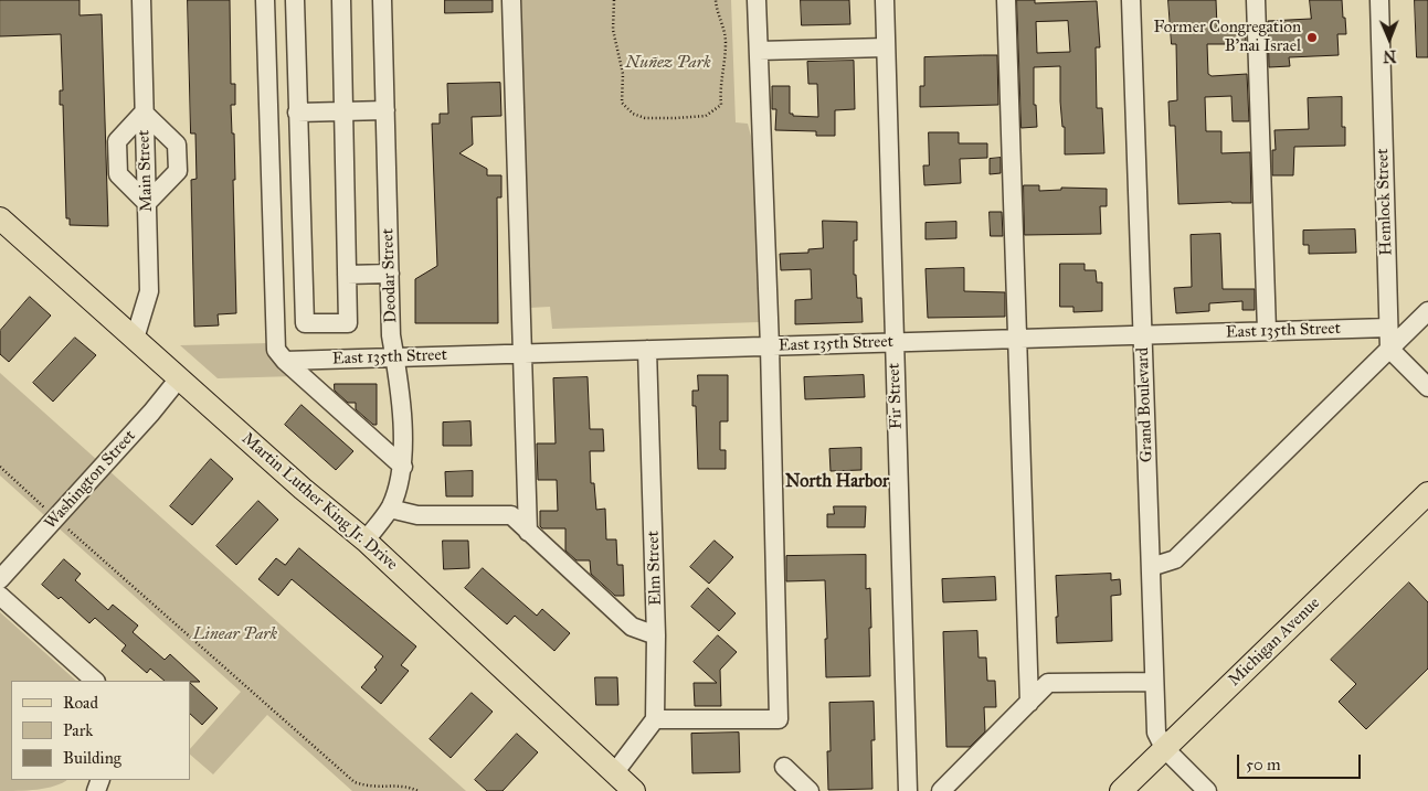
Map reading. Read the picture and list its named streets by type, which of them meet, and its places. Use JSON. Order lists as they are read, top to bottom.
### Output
{
  "streets": {
    "main road": ["Martin Luther King Jr. Drive", "Michigan Avenue"],
    "street": [
      "Main Street",
      "Hemlock Street",
      "Deodar Street",
      "East 135th Street",
      "Fir Street",
      "Grand Boulevard",
      "Washington Street",
      "Elm Street"
    ]
  },
  "crossings": [
    ["Main Street", "Martin Luther King Jr. Drive"],
    ["Hemlock Street", "East 135th Street"],
    ["Deodar Street", "East 135th Street"],
    ["Deodar Street", "Martin Luther King Jr. Drive"],
    ["East 135th Street", "Fir Street"],
    ["East 135th Street", "Grand Boulevard"],
    ["East 135th Street", "Elm Street"],
    ["Grand Boulevard", "Michigan Avenue"],
    ["Washington Street", "Martin Luther King Jr. Drive"]
  ],
  "districts": ["North Harbor"],
  "parks": ["Nuñez Park", "Linear Park"],
  "places": ["Former Congregation B'nai Israel"],
  "legend": ["Road", "Park", "Building"],
  "scale_bar": "50 m",
  "north": "bottom"
}
